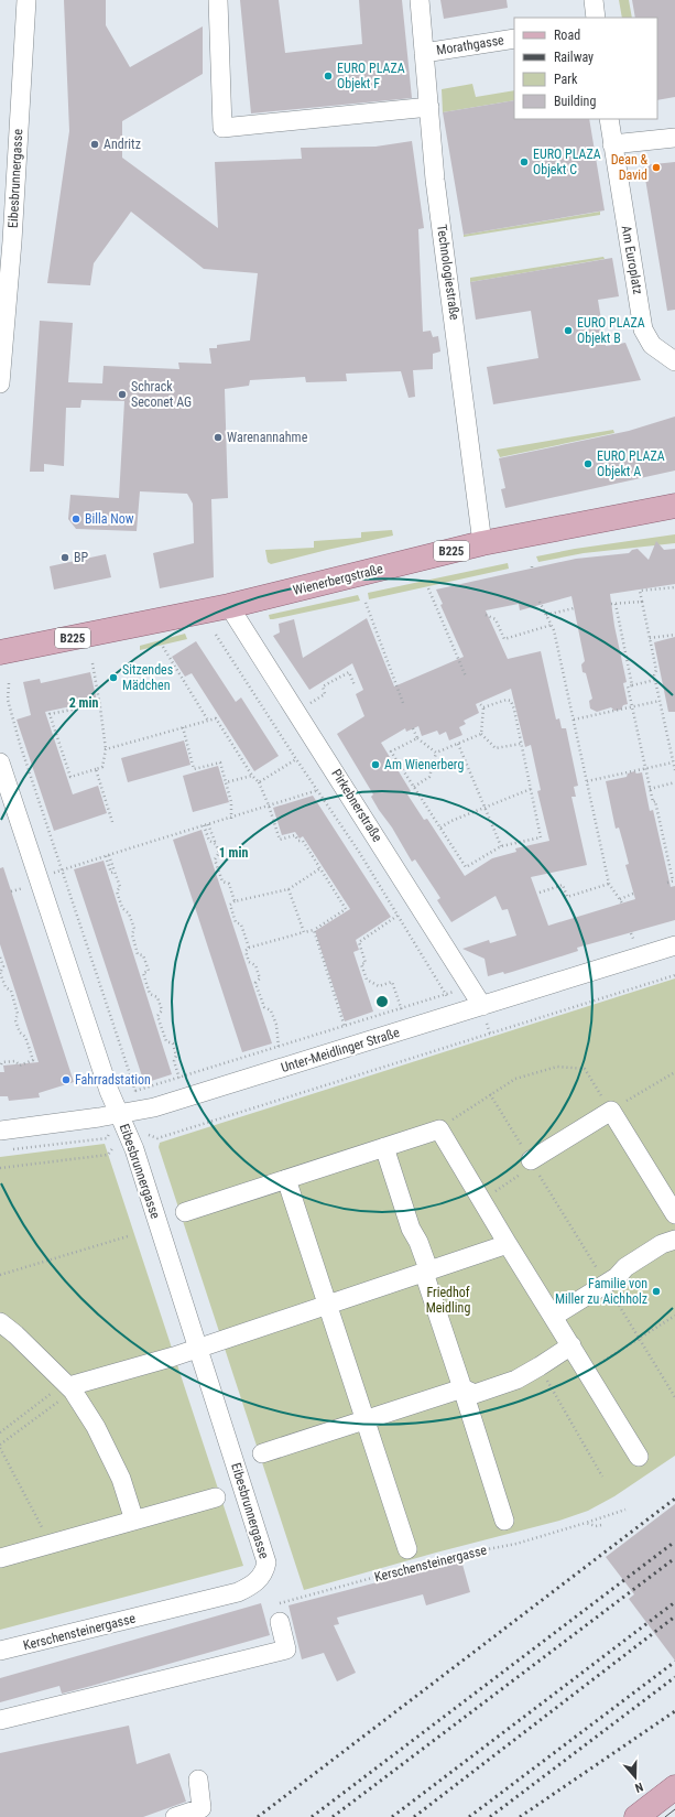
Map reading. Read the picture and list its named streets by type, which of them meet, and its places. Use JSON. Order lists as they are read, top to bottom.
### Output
{
  "streets": {
    "main road": ["B225", "Wienerbergstraße"],
    "street": [
      "Morathgasse",
      "Eibesbrunnergasse",
      "Am Europlatz",
      "Technologiestraße",
      "Pirkebnerstraße",
      "Unter-Meidlinger Straße",
      "Kerschensteinergasse"
    ]
  },
  "crossings": [
    ["Morathgasse", "Technologiestraße"],
    ["Eibesbrunnergasse", "Unter-Meidlinger Straße"],
    ["Eibesbrunnergasse", "Kerschensteinergasse"],
    ["Technologiestraße", "Wienerbergstraße"],
    ["Wienerbergstraße", "Pirkebnerstraße"],
    ["Pirkebnerstraße", "Unter-Meidlinger Straße"]
  ],
  "parks": ["Friedhof Meidling"],
  "places": [
    "EURO PLAZA Objekt F",
    "Andritz",
    "EURO PLAZA Objekt C",
    "Dean & David",
    "EURO PLAZA Objekt B",
    "Schrack Seconet AG",
    "Warenannahme",
    "EURO PLAZA Objekt A",
    "Billa Now",
    "BP",
    "Sitzendes Mädchen",
    "Am Wienerberg",
    "Fahrradstation",
    "Familie von Miller zu Aichholz"
  ],
  "legend": [
    "Road",
    "Railway",
    "Park",
    "Building"
  ],
  "north": "bottom",
  "rings": ["2 min", "1 min"]
}
